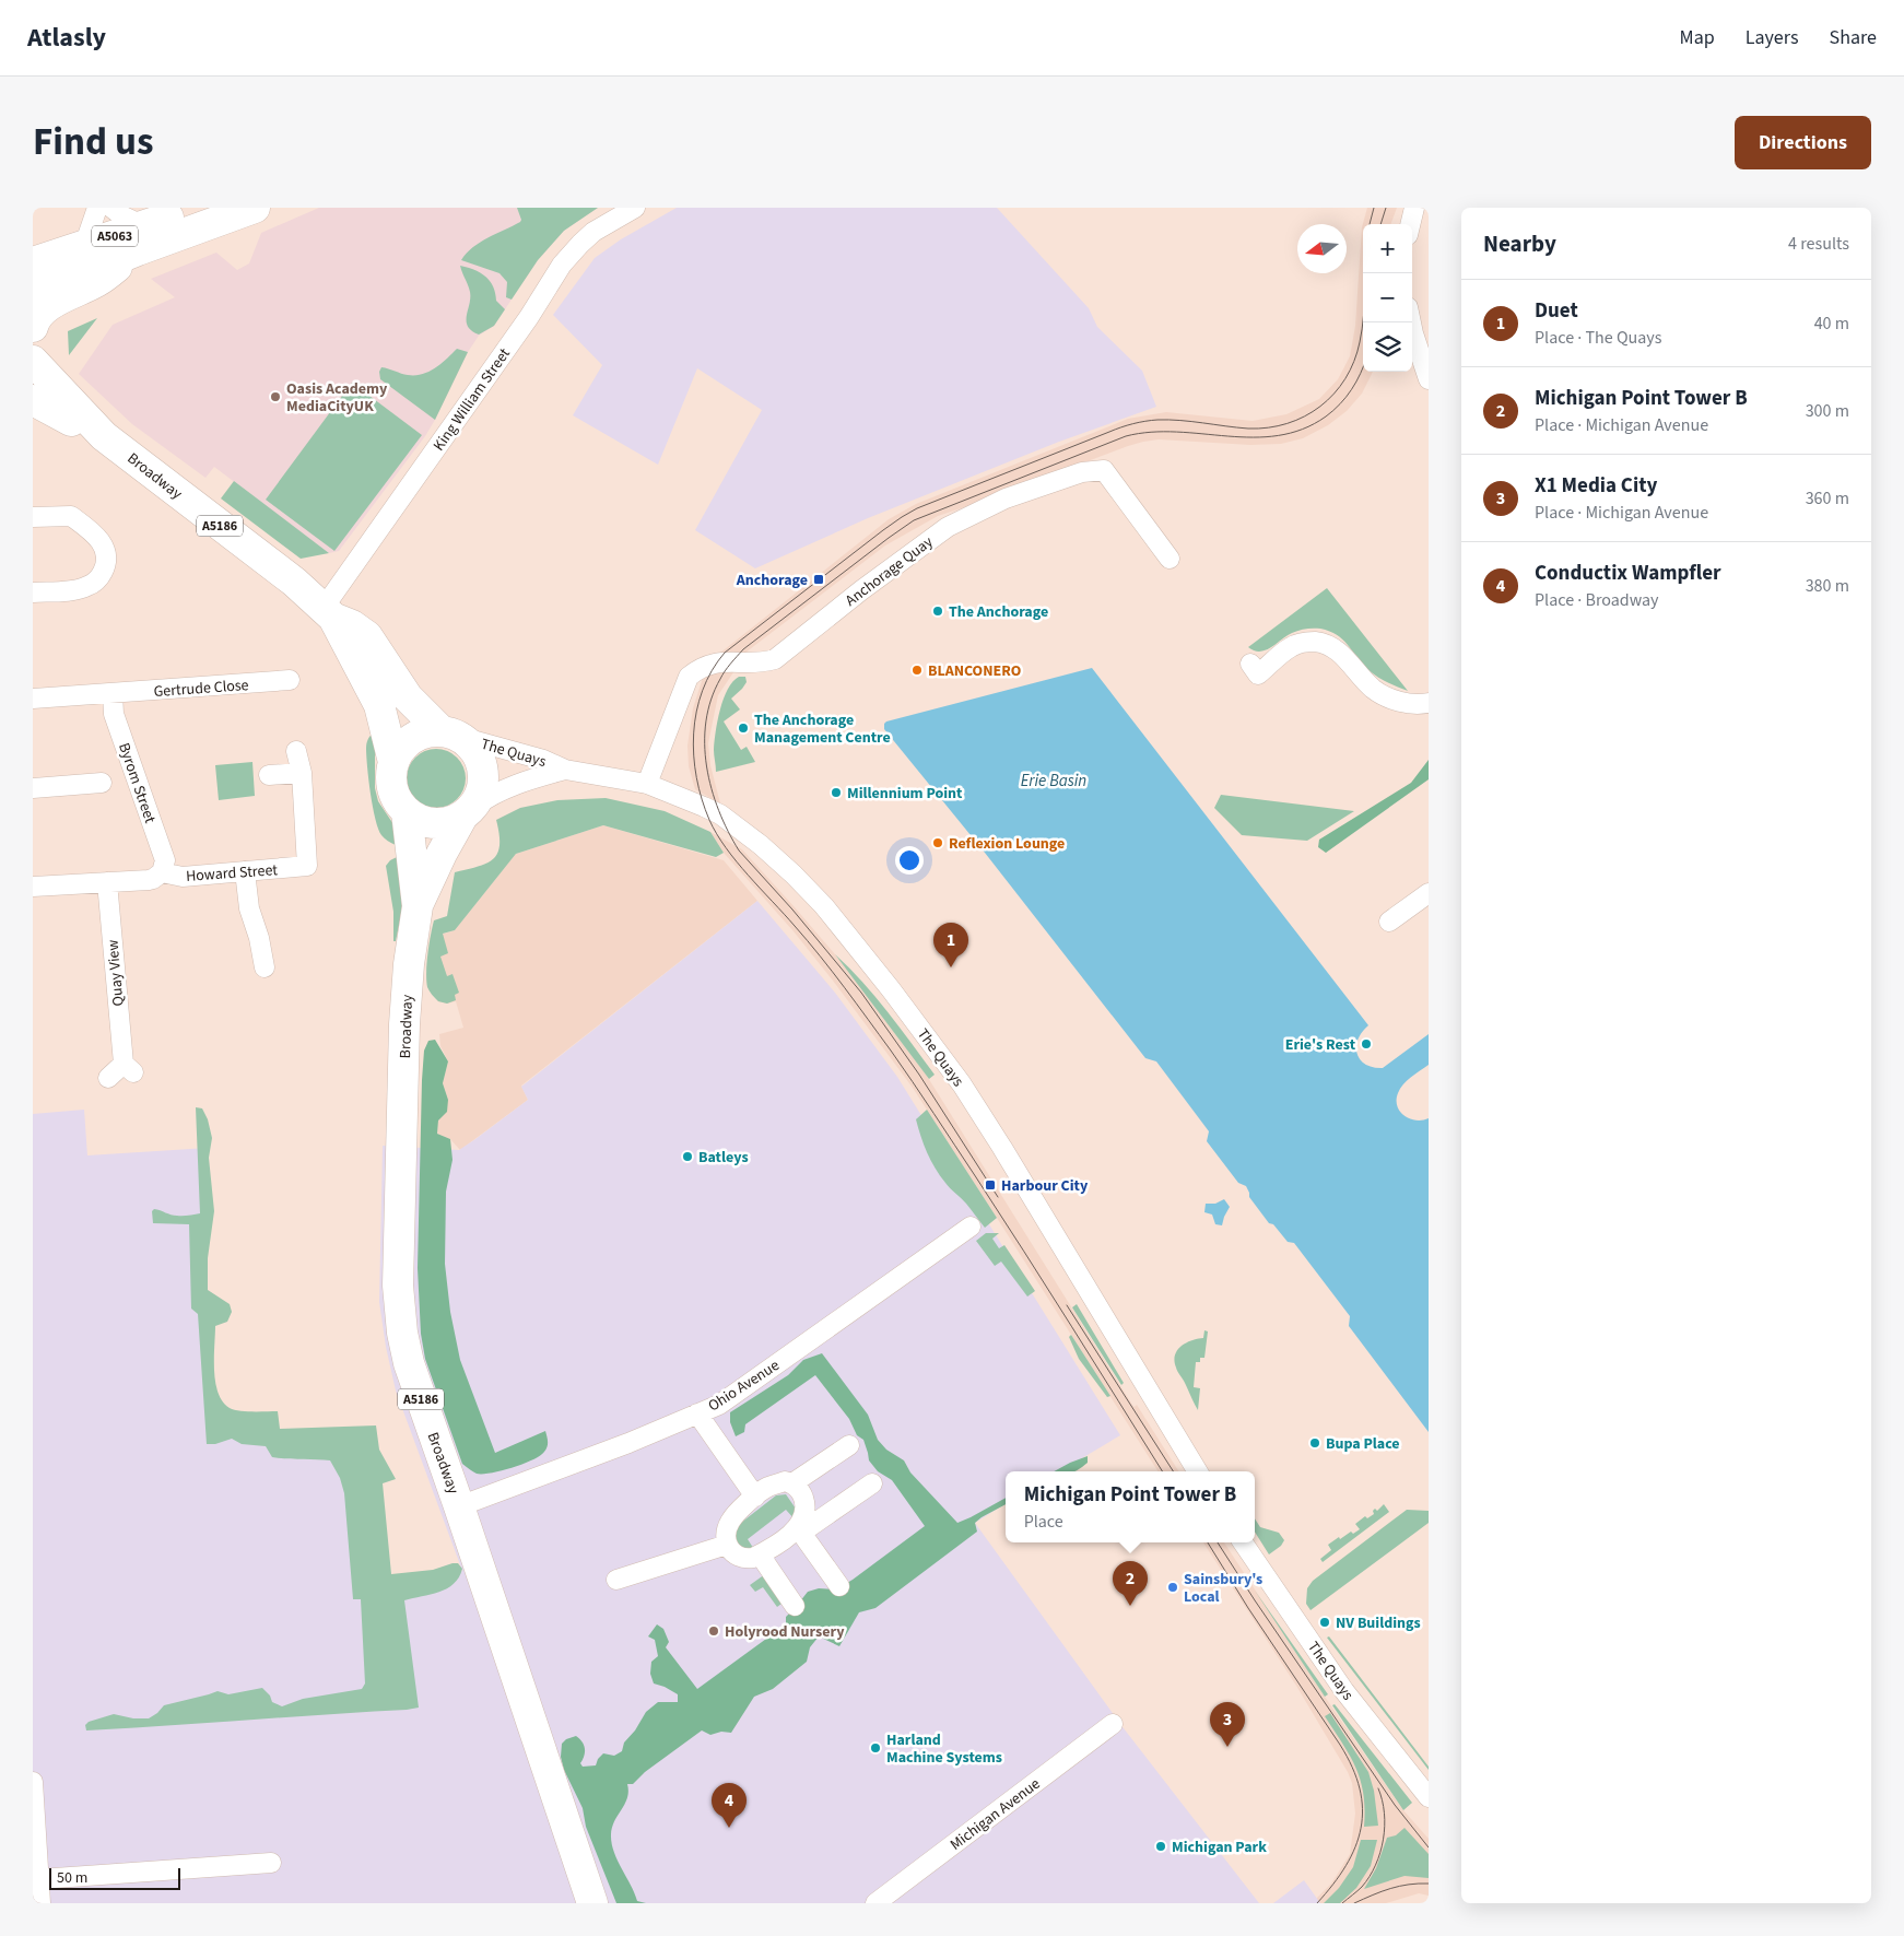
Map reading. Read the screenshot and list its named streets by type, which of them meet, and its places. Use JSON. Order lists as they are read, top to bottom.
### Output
{
  "streets": {
    "main road": ["A5063", "Broadway", "A5186"],
    "street": [
      "King William Street",
      "Anchorage Quay",
      "Gertrude Close",
      "The Quays",
      "Byrom Street",
      "Howard Street",
      "Quay View",
      "Ohio Avenue",
      "Michigan Avenue"
    ]
  },
  "crossings": [
    ["King William Street", "Broadway"],
    ["Broadway", "A5186"],
    ["Broadway", "The Quays"],
    ["Broadway", "Ohio Avenue"],
    ["A5186", "The Quays"],
    ["Anchorage Quay", "The Quays"],
    ["Gertrude Close", "Byrom Street"],
    ["Byrom Street", "Howard Street"],
    ["Howard Street", "Quay View"]
  ],
  "water": ["Erie Basin"],
  "places": {
    "other": [
      "Oasis Academy MediaCityUK",
      "The Anchorage",
      "BLANCONERO",
      "The Anchorage Management Centre",
      "Millennium Point",
      "Reflexion Lounge",
      "Erie's Rest",
      "Batleys",
      "Bupa Place",
      "Sainsbury's Local",
      "NV Buildings",
      "Holyrood Nursery",
      "Harland Machine Systems",
      "Michigan Park"
    ],
    "transit": ["Anchorage", "Harbour City"]
  },
  "scale_bar": "50 m",
  "north": "left",
  "page": {
    "header": "Atlasly",
    "nav": ["Map", "Layers", "Share"],
    "title": "Find us",
    "buttons": "Directions",
    "heading": ["Nearby", "4 results"],
    "map_buttons": ["+", "−"],
    "list": [
      {
        "mark": "1",
        "name": "Duet",
        "note": "Place · The Quays",
        "value": "40 m"
      },
      {
        "mark": "2",
        "name": "Michigan Point Tower B",
        "note": "Place · Michigan Avenue",
        "value": "300 m"
      },
      {
        "mark": "3",
        "name": "X1 Media City",
        "note": "Place · Michigan Avenue",
        "value": "360 m"
      },
      {
        "mark": "4",
        "name": "Conductix Wampfler",
        "note": "Place · Broadway",
        "value": "380 m"
      }
    ],
    "pins": [
      "1",
      "2",
      "3",
      "4"
    ],
    "popup": ["Michigan Point Tower B", "Place"],
    "scale": "50 m"
  }
}
